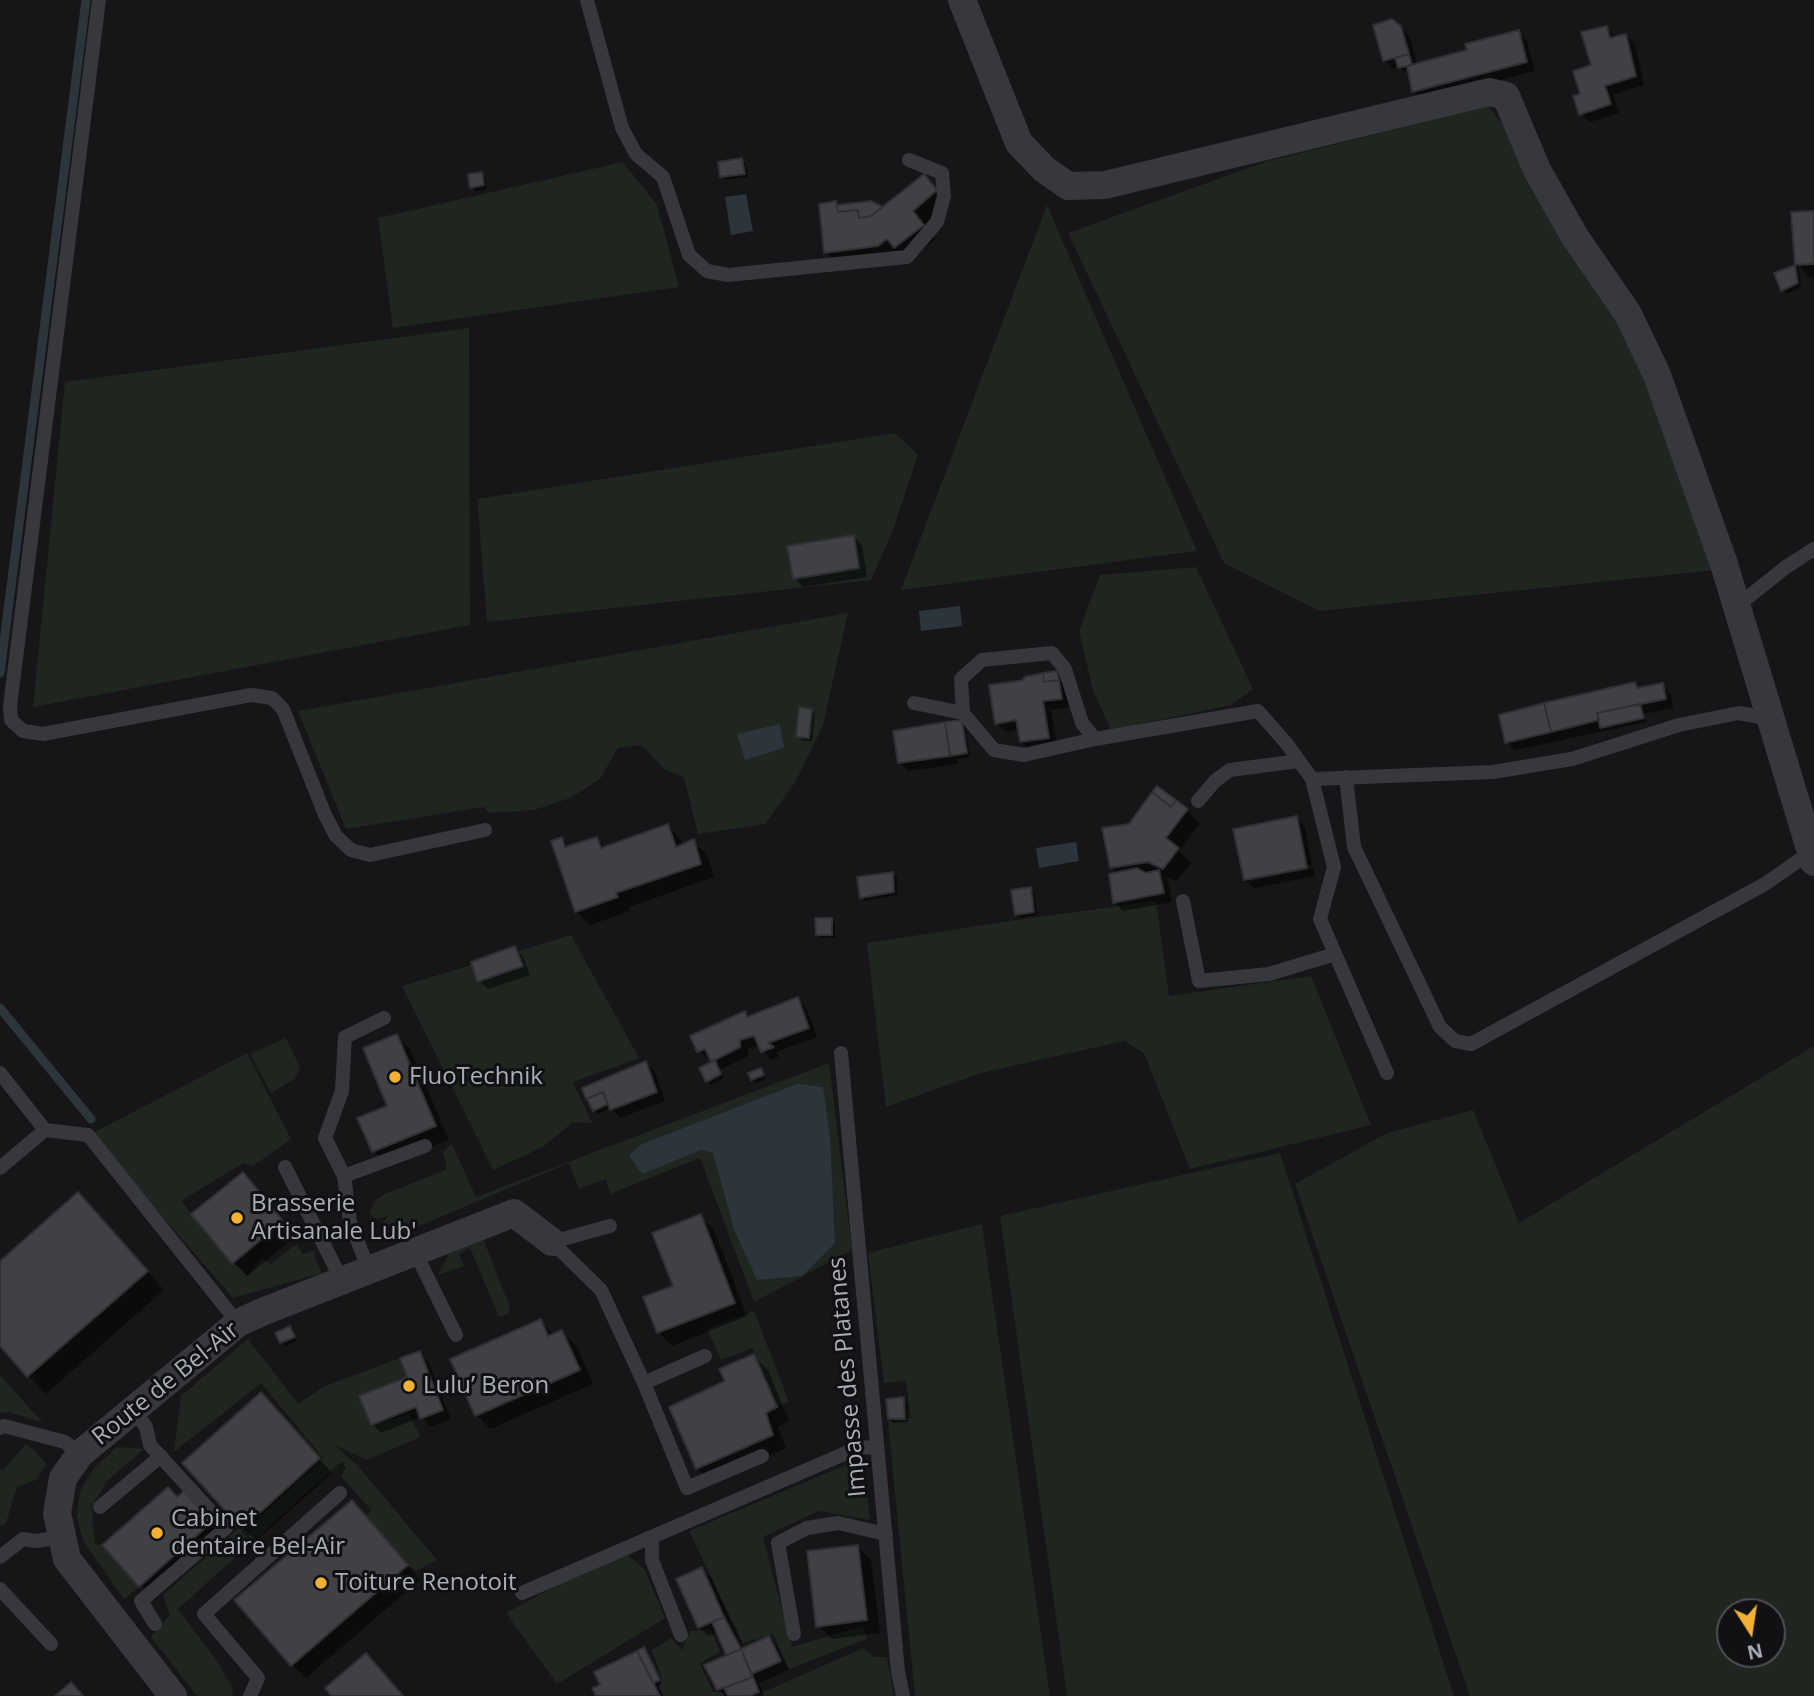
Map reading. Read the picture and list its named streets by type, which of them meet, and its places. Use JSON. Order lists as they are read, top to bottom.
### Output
{
  "streets": {
    "street": ["Route de Bel-Air"],
    "lane": ["Impasse des Platanes"]
  },
  "places": [
    "FluoTechnik",
    "Brasserie Artisanale Lub'",
    "Lulu’ Beron",
    "Cabinet dentaire Bel-Air",
    "Toiture Renotoit"
  ],
  "north": "bottom"
}
